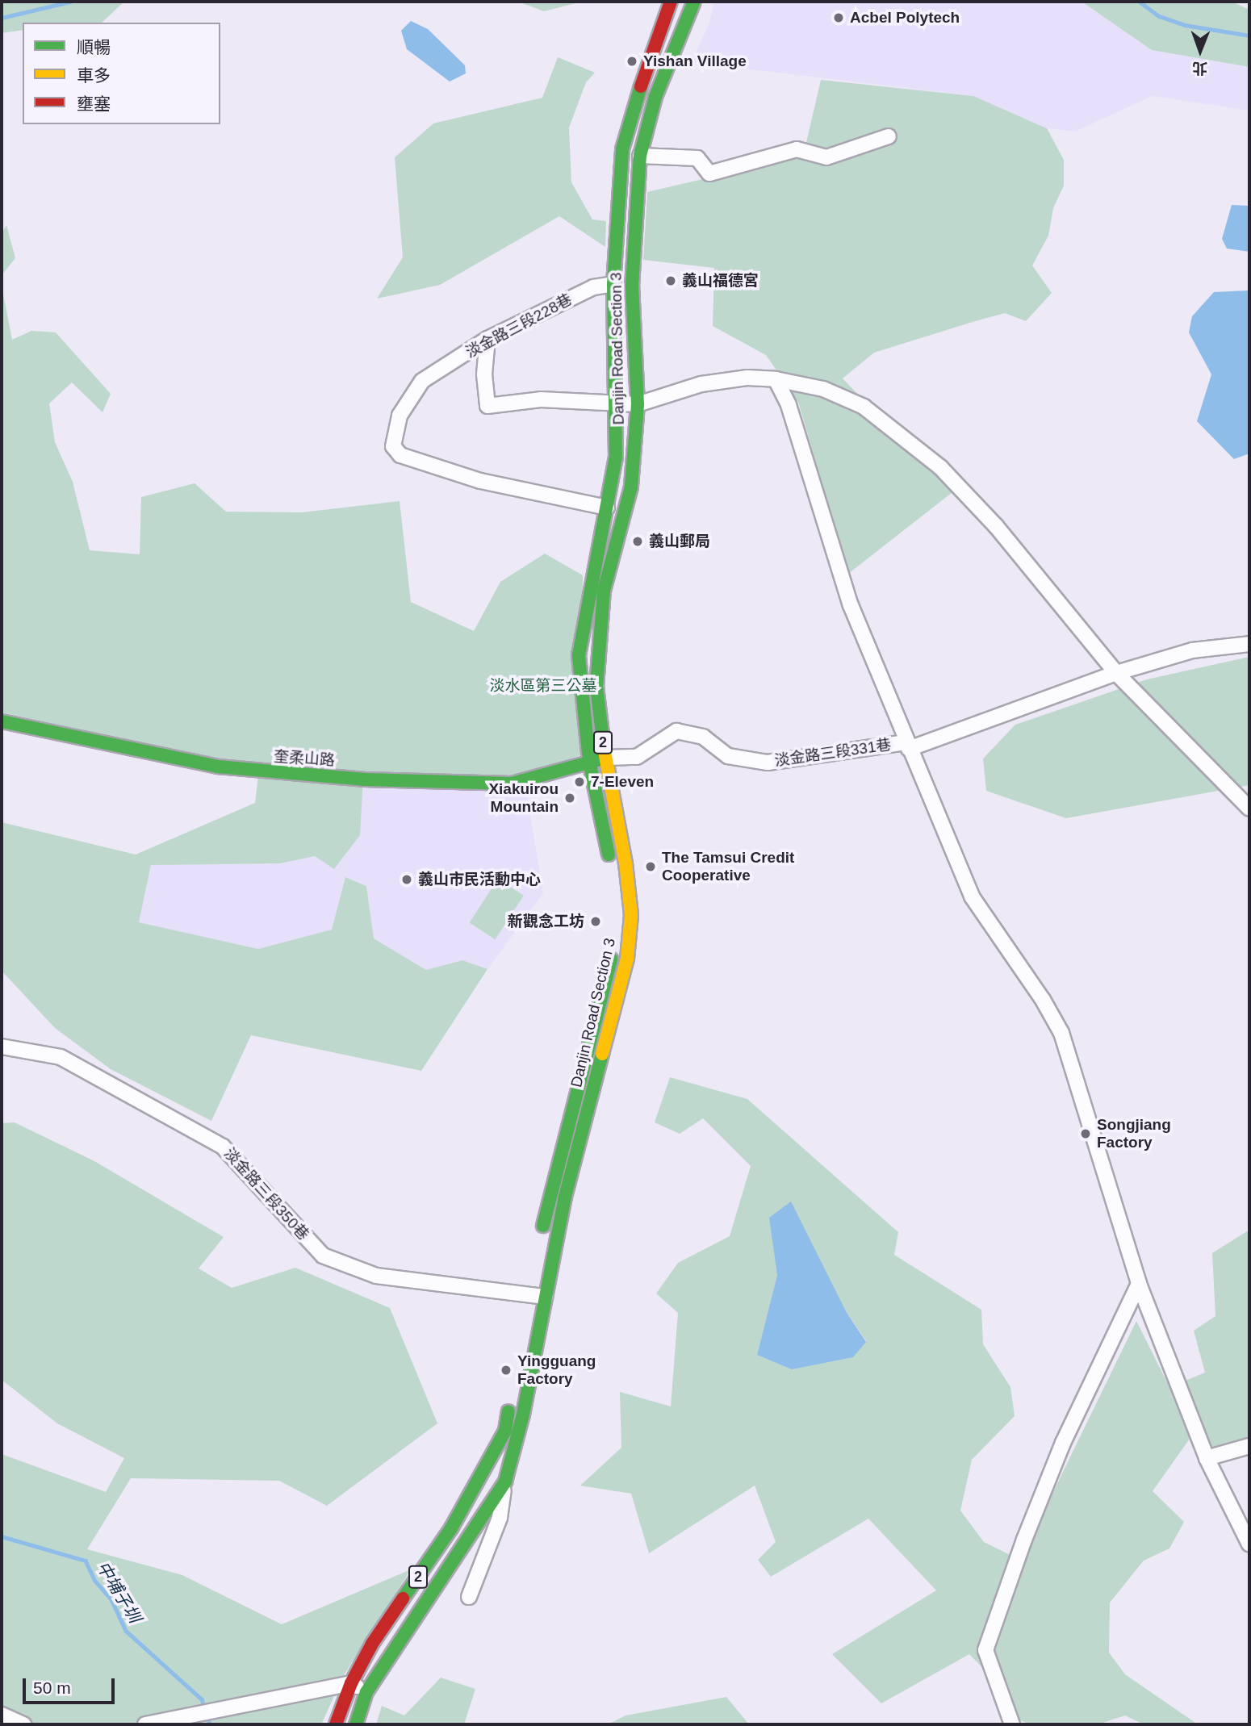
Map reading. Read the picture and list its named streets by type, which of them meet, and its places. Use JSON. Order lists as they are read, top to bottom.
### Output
{
  "streets": {
    "main road": ["Danjin Road Section 3", "2", "奎柔山路"],
    "street": ["淡金路三段228巷", "淡金路三段331巷", "淡金路三段350巷"]
  },
  "crossings": [
    ["淡金路三段228巷", "Danjin Road Section 3"],
    ["Danjin Road Section 3", "淡金路三段331巷"],
    ["Danjin Road Section 3", "奎柔山路"],
    ["Danjin Road Section 3", "淡金路三段350巷"],
    ["淡金路三段331巷", "奎柔山路"]
  ],
  "water": ["中埔子圳"],
  "parks": ["淡水區第三公墓"],
  "places": [
    "Acbel Polytech",
    "Yishan Village",
    "義山福德宮",
    "義山郵局",
    "7-Eleven",
    "Xiakuirou Mountain",
    "The Tamsui Credit Cooperative",
    "義山市民活動中心",
    "新觀念工坊",
    "Songjiang Factory",
    "Yingguang Factory"
  ],
  "legend": ["順暢", "車多", "壅塞"],
  "scale_bar": "50 m",
  "north": "bottom"
}
